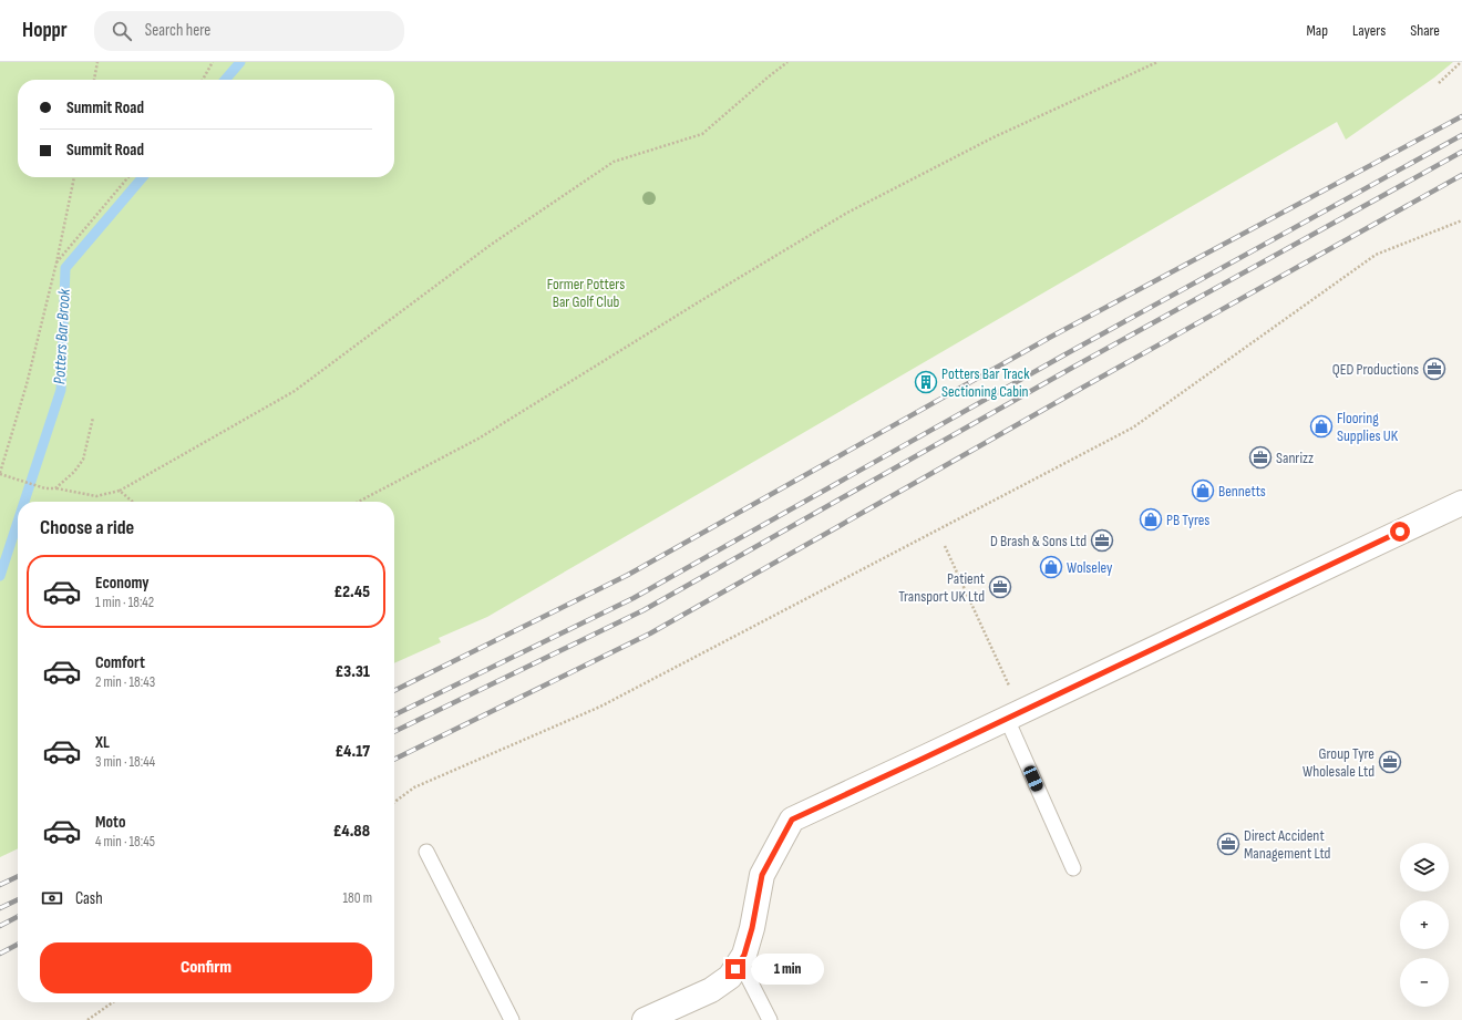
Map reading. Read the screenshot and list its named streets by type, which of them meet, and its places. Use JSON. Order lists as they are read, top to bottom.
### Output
{
  "water": ["Potters Bar Brook"],
  "parks": ["Former Potters Bar Golf Club"],
  "places": {
    "office": [
      "QED Productions",
      "Sanrizz",
      "D Brash & Sons Ltd",
      "Patient Transport UK Ltd",
      "Group Tyre Wholesale Ltd",
      "Direct Accident Management Ltd"
    ],
    "building": ["Potters Bar Track Sectioning Cabin"],
    "shop": [
      "Flooring Supplies UK",
      "Bennetts",
      "PB Tyres",
      "Wolseley"
    ]
  },
  "page": {
    "header": "Hoppr",
    "search": "Search here",
    "nav": ["Map", "Layers", "Share"],
    "banner": ["Summit Road", "Summit Road"],
    "heading": "Choose a ride",
    "list": [
      {
        "name": "Economy",
        "note": "1 min · 18:42",
        "value": "£2.45"
      },
      {
        "name": "Comfort",
        "note": "2 min · 18:43",
        "value": "£3.31"
      },
      {
        "name": "XL",
        "note": "3 min · 18:44",
        "value": "£4.17"
      },
      {
        "name": "Moto",
        "note": "4 min · 18:45",
        "value": "£4.88"
      }
    ],
    "map_buttons": ["+", "−"],
    "pay": ["Cash", "180 m"],
    "buttons": "Confirm",
    "bubble": "1 min"
  }
}
